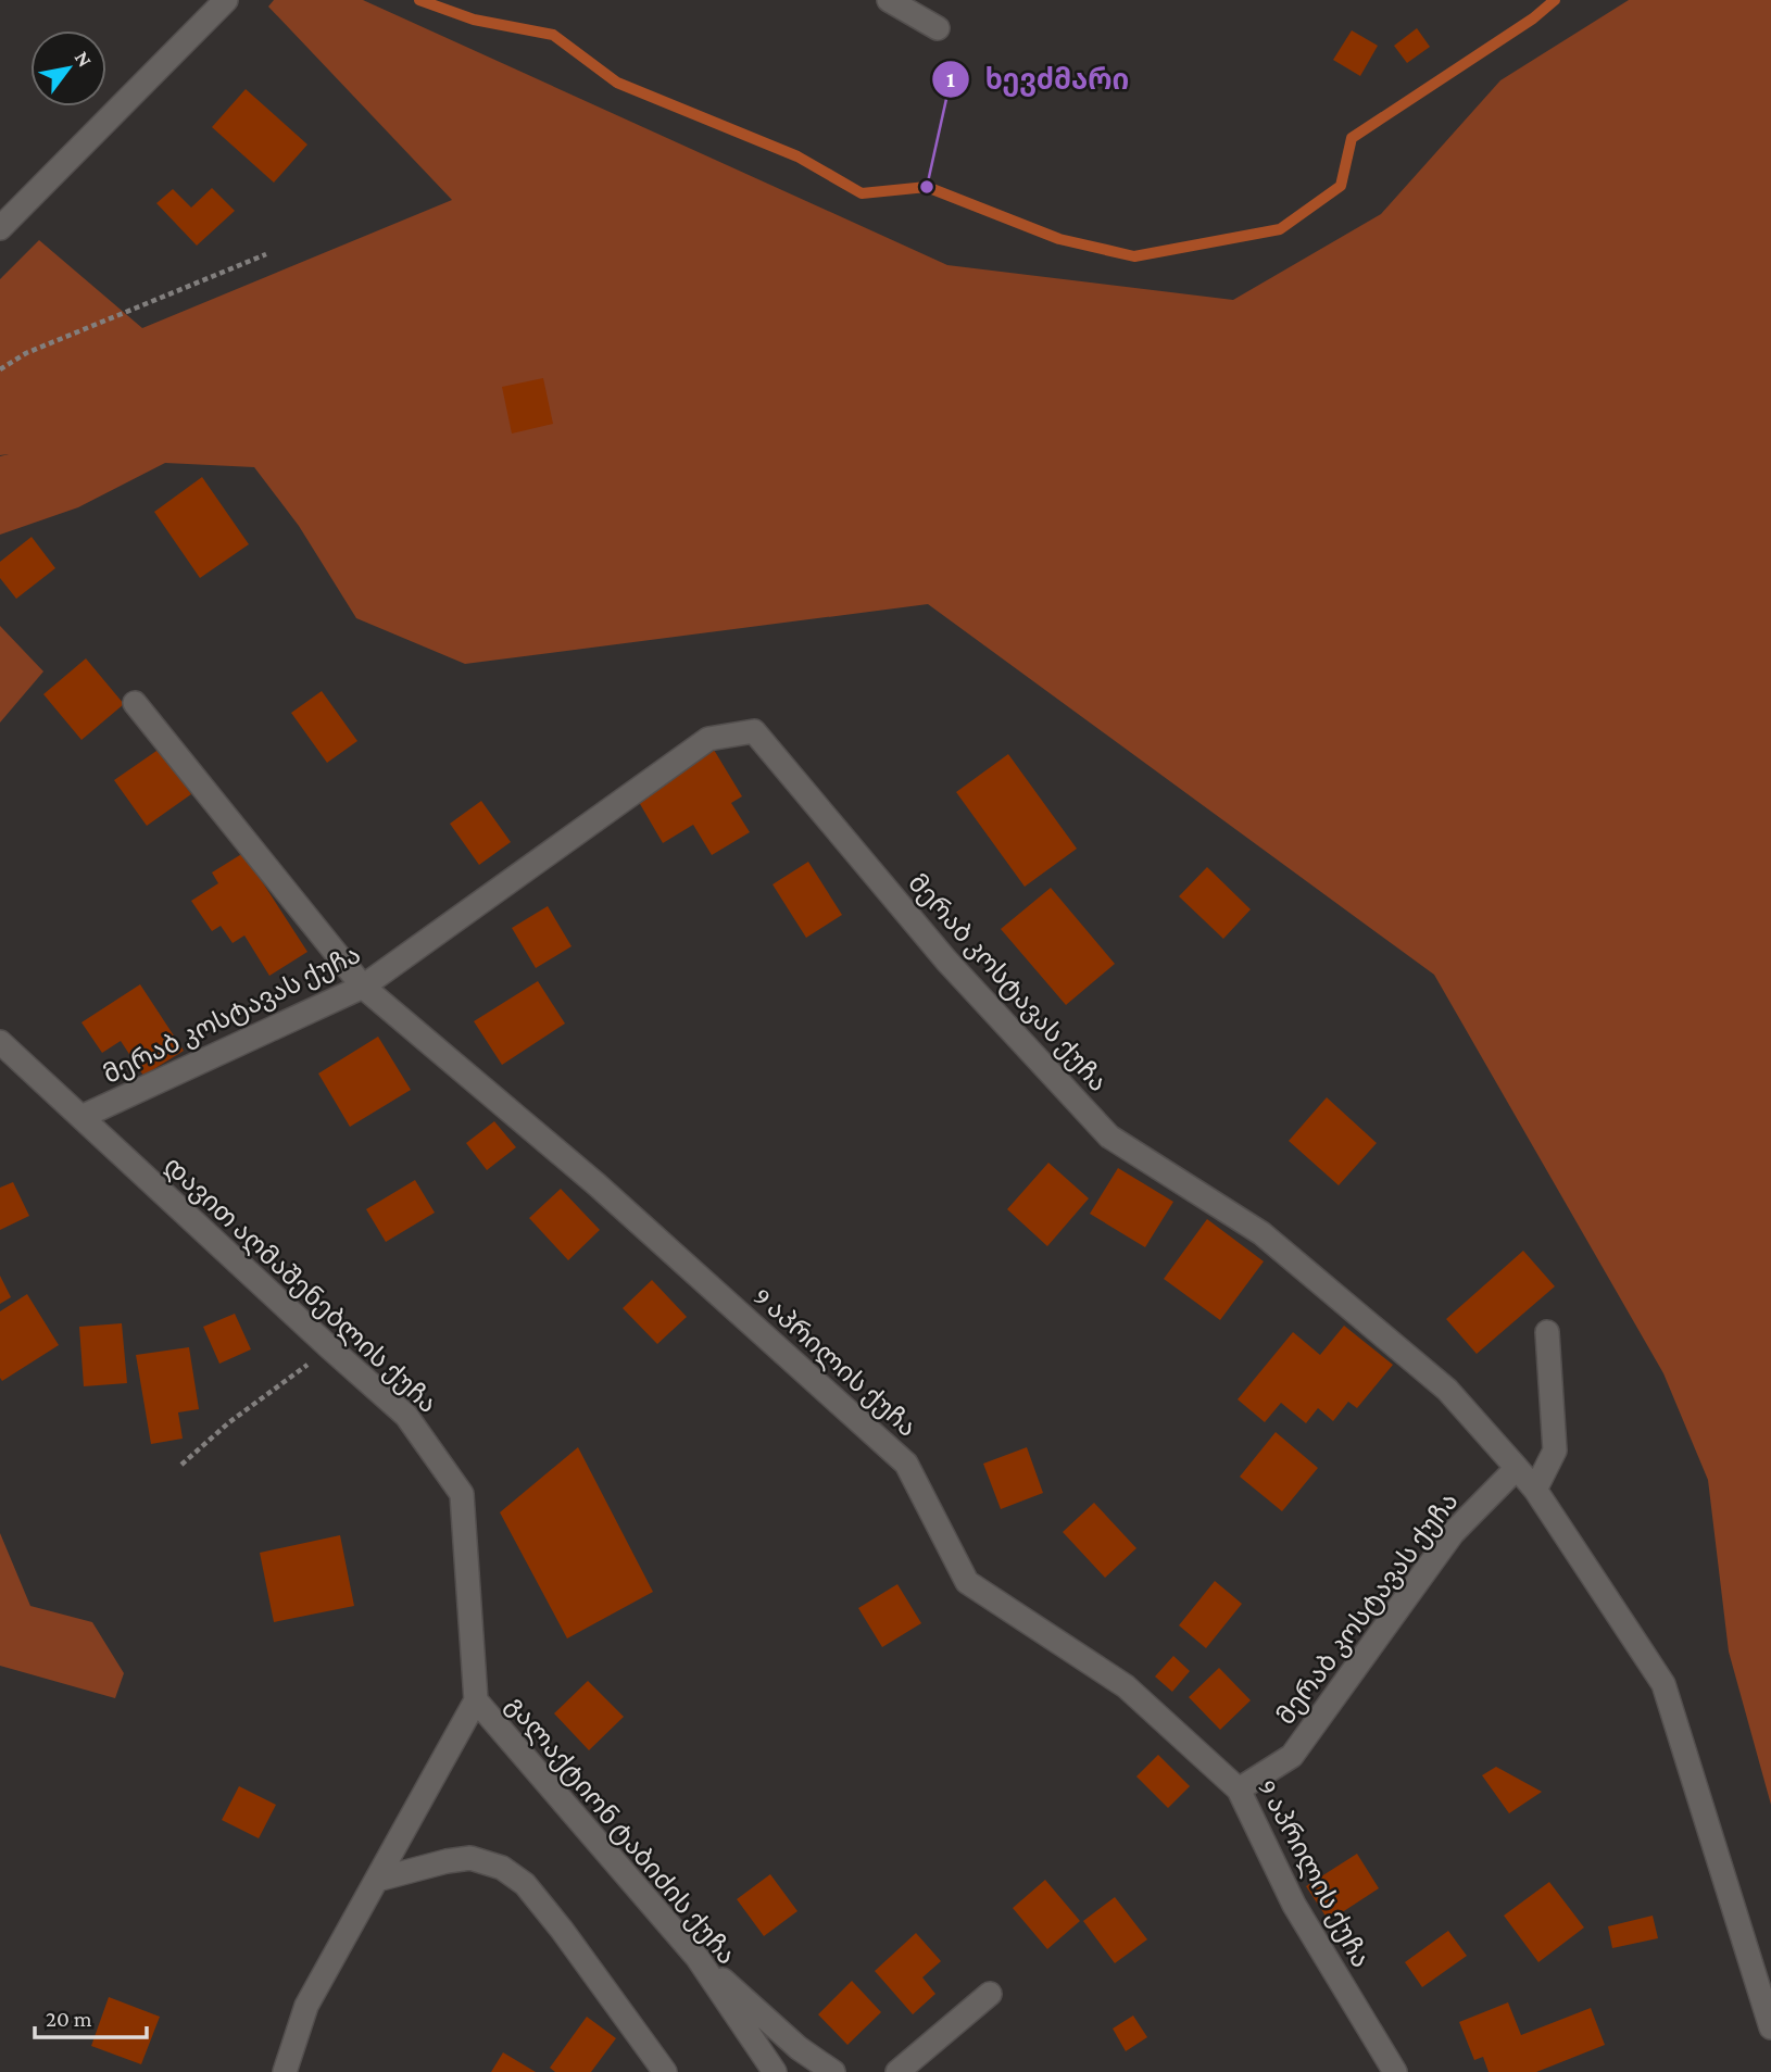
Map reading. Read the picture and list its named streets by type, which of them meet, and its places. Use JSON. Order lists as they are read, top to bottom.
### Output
{
  "streets": {
    "street": [
      "მერაბ კოსტავას ქუჩა",
      "დავით აღმაშენებლის ქუჩა",
      "9 აპრილის ქუჩა",
      "გალაქტიონ ტაბიძის ქუჩა"
    ]
  },
  "crossings": [
    ["მერაბ კოსტავას ქუჩა", "დავით აღმაშენებლის ქუჩა"],
    ["მერაბ კოსტავას ქუჩა", "9 აპრილის ქუჩა"],
    ["დავით აღმაშენებლის ქუჩა", "გალაქტიონ ტაბიძის ქუჩა"]
  ],
  "places": ["ხევძმარი"],
  "scale_bar": "20 m",
  "north": "top right"
}
